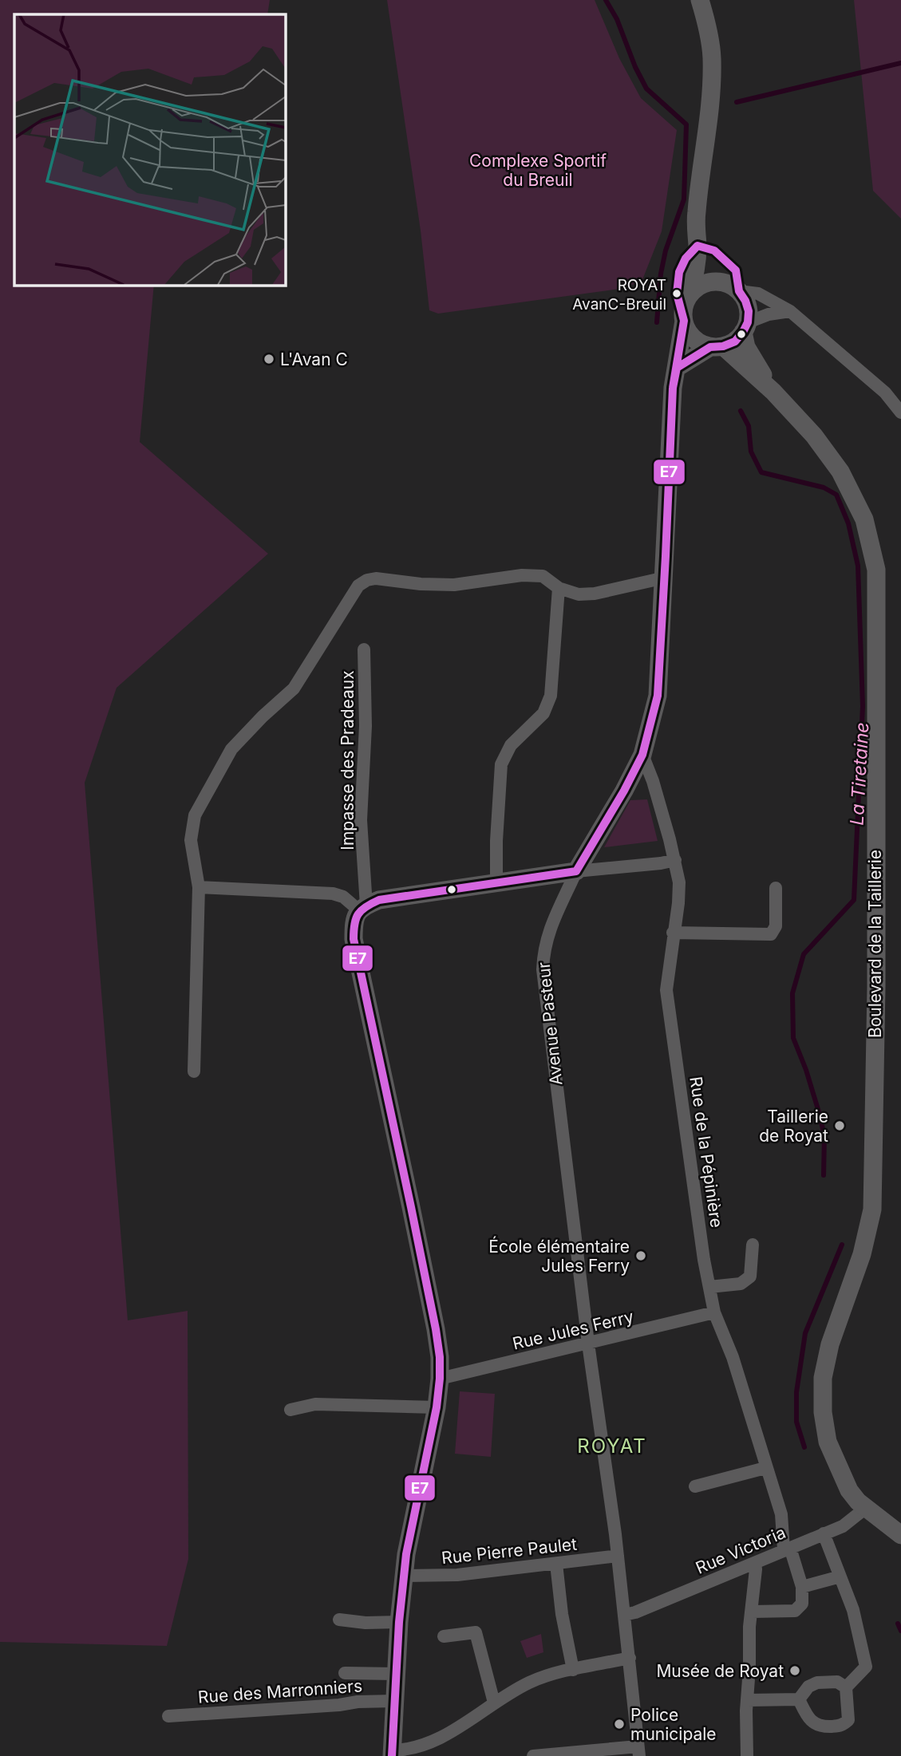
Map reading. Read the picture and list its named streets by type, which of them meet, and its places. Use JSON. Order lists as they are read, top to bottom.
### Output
{
  "streets": {
    "main road": ["Boulevard de la Taillerie", "Avenue Pasteur"],
    "street": [
      "Impasse des Pradeaux",
      "Rue de la Pépinière",
      "Rue Jules Ferry",
      "Rue Victoria",
      "Rue Pierre Paulet",
      "Rue des Marronniers"
    ]
  },
  "crossings": [
    ["Boulevard de la Taillerie", "Avenue Pasteur"],
    ["Boulevard de la Taillerie", "Rue Victoria"],
    ["Avenue Pasteur", "Rue de la Pépinière"],
    ["Avenue Pasteur", "Rue Jules Ferry"],
    ["Avenue Pasteur", "Rue Victoria"],
    ["Avenue Pasteur", "Rue Pierre Paulet"],
    ["Rue de la Pépinière", "Rue Jules Ferry"],
    ["Rue de la Pépinière", "Rue Victoria"]
  ],
  "districts": ["ROYAT"],
  "water": ["La Tiretaine"],
  "parks": ["Complexe Sportif du Breuil"],
  "places": [
    "ROYAT AvanC-Breuil",
    "L'Avan C",
    "Taillerie de Royat",
    "École élémentaire Jules Ferry",
    "Musée de Royat",
    "Police municipale"
  ],
  "lines": ["transit line E7"]
}
